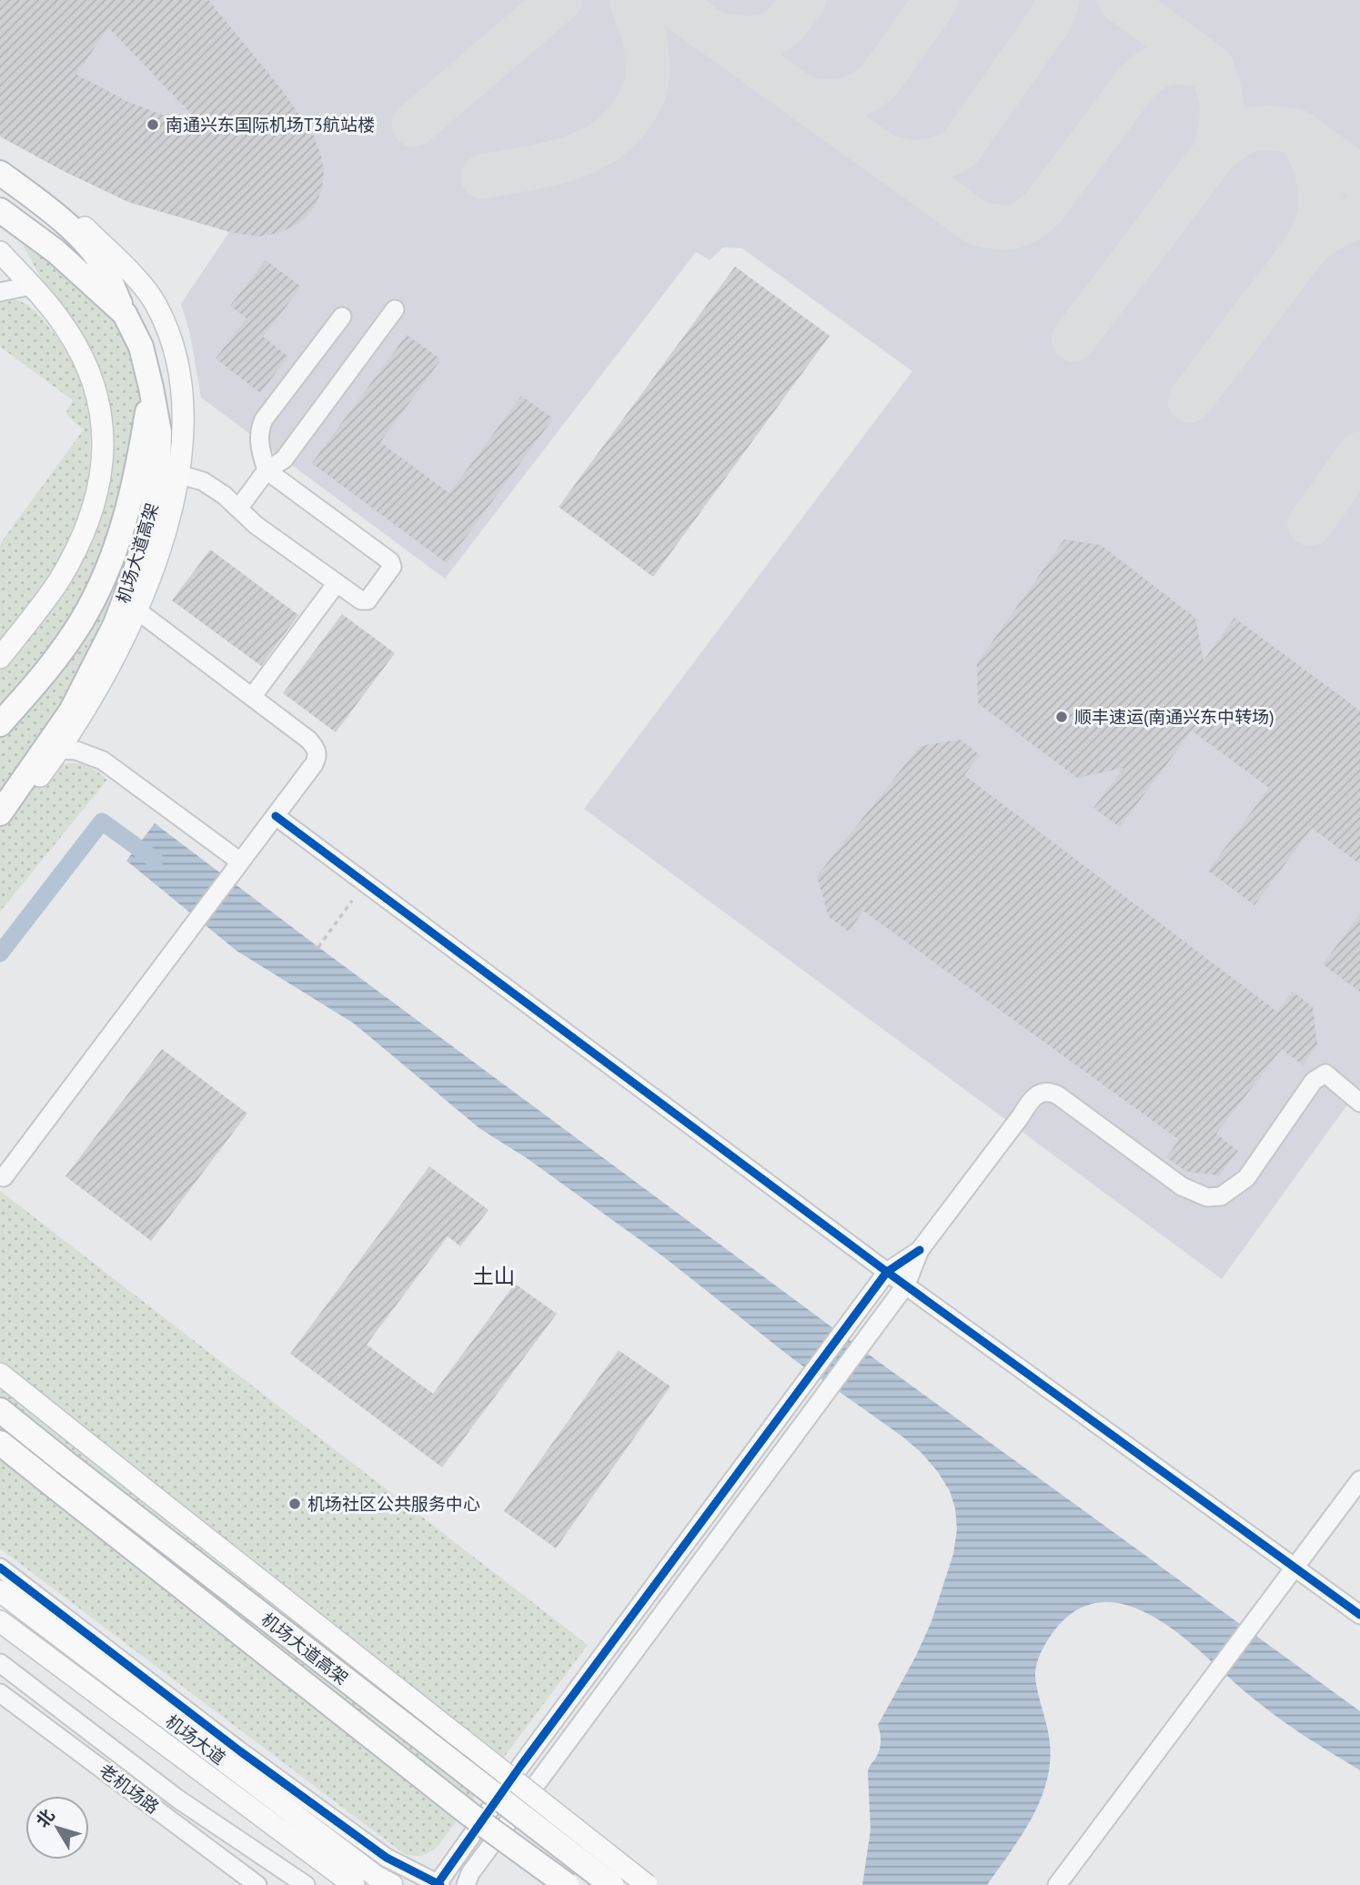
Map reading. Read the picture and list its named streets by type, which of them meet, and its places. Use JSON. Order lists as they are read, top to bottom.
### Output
{
  "streets": {
    "highway": ["机场大道高架"],
    "main road": ["机场大道"],
    "street": ["老机场路"]
  },
  "districts": ["土山"],
  "places": ["南通兴东国际机场T3航站楼", "顺丰速运(南通兴东中转场)", "机场社区公共服务中心"],
  "north": "top left"
}
